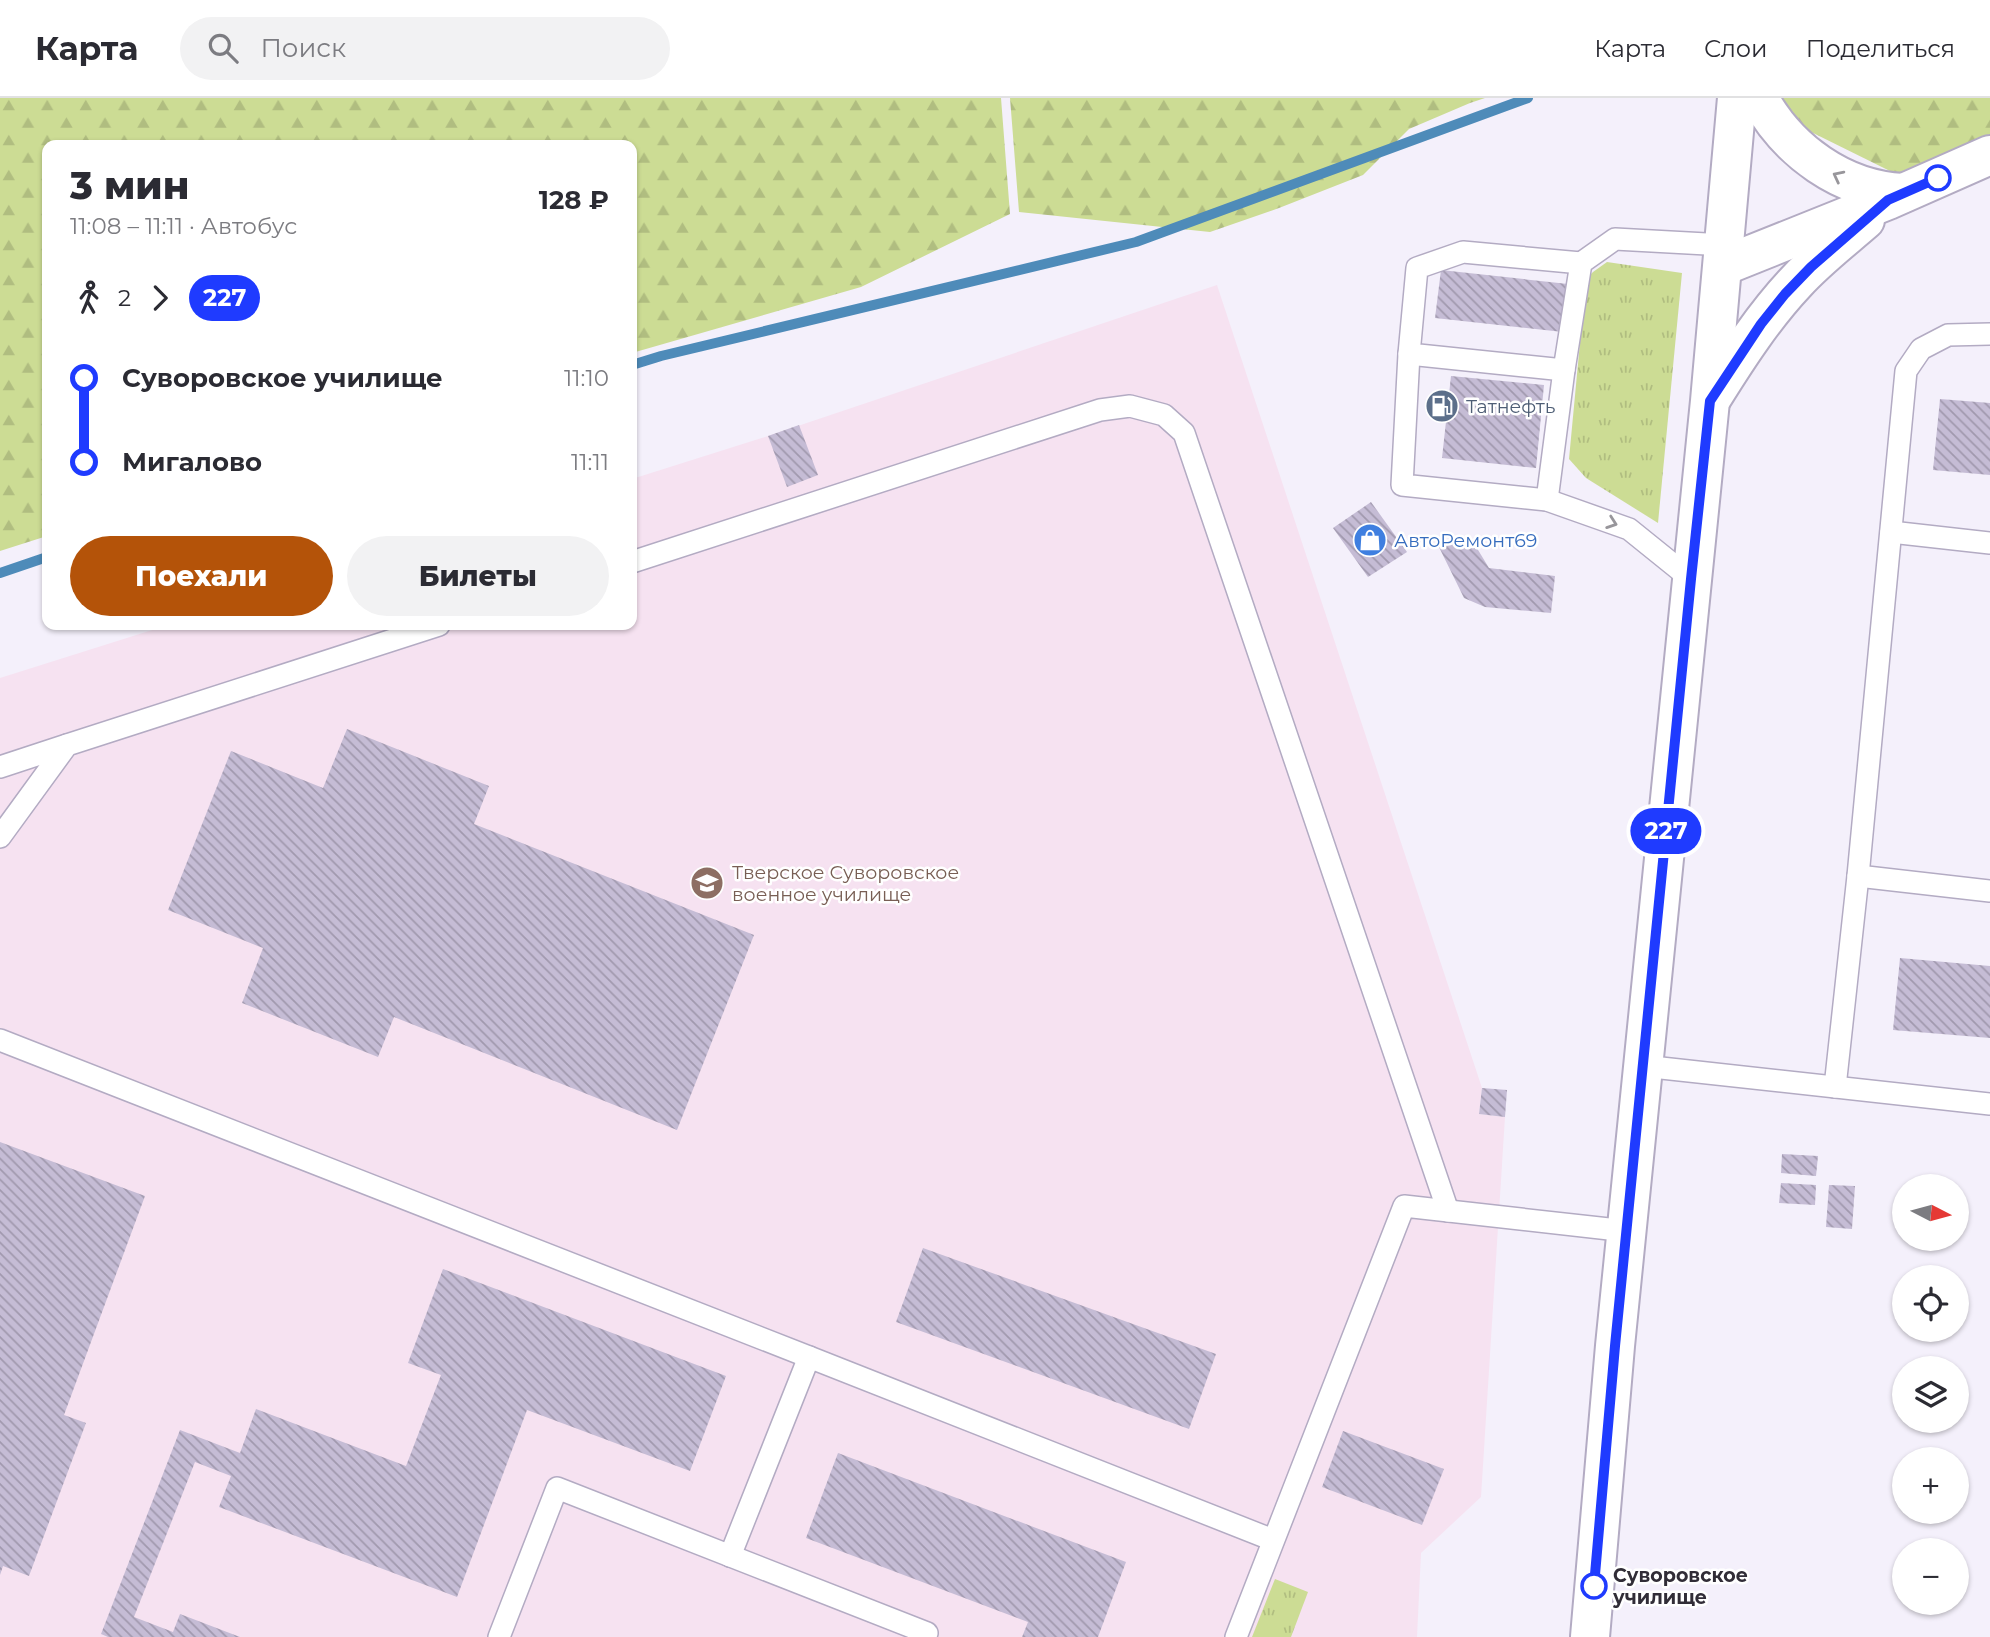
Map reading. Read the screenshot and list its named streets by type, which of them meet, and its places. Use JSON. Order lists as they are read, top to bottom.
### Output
{
  "places": {
    "fuel station": ["Татнефть"],
    "shop": ["АвтоРемонт69"],
    "school or university": ["Тверское Суворовское военное училище"],
    "other": ["Суворовское училище"]
  },
  "lines": ["bus line 227"],
  "north": "right",
  "page": {
    "header": "Карта",
    "search": "Поиск",
    "nav": ["Карта", "Слои", "Поделиться"],
    "on_map": "227",
    "heading": ["3 мин", "11:08 – 11:11 · Автобус", "128 ₽"],
    "legs": ["2", "227"],
    "list": [
      {
        "name": "Суворовское училище",
        "value": "11:10"
      },
      {
        "name": "Мигалово",
        "value": "11:11"
      }
    ],
    "buttons": ["Поехали", "Билеты"],
    "map_buttons": ["+", "−"]
  }
}
